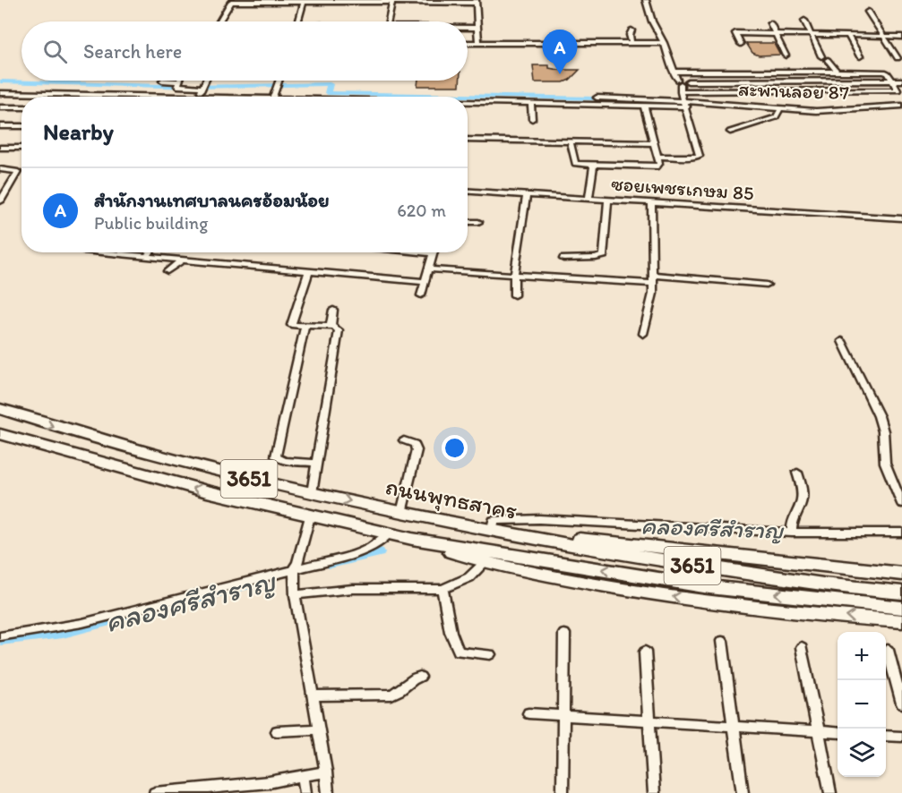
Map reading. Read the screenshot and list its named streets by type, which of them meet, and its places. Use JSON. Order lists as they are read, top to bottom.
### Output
{
  "streets": {
    "main road": ["3651", "ถนนพุทธสาคร"],
    "street": ["สะพานลอย 87", "ซอยเพชรเกษม 85"]
  },
  "water": ["คลองศรีสำราญ"],
  "page": {
    "search": "Search here",
    "pins": "A",
    "heading": "Nearby",
    "list": [
      {
        "mark": "A",
        "name": "สำนักงานเทศบาลนครอ้อมน้อย",
        "note": "Public building",
        "value": "620 m"
      }
    ],
    "map_buttons": ["+", "−"]
  }
}
